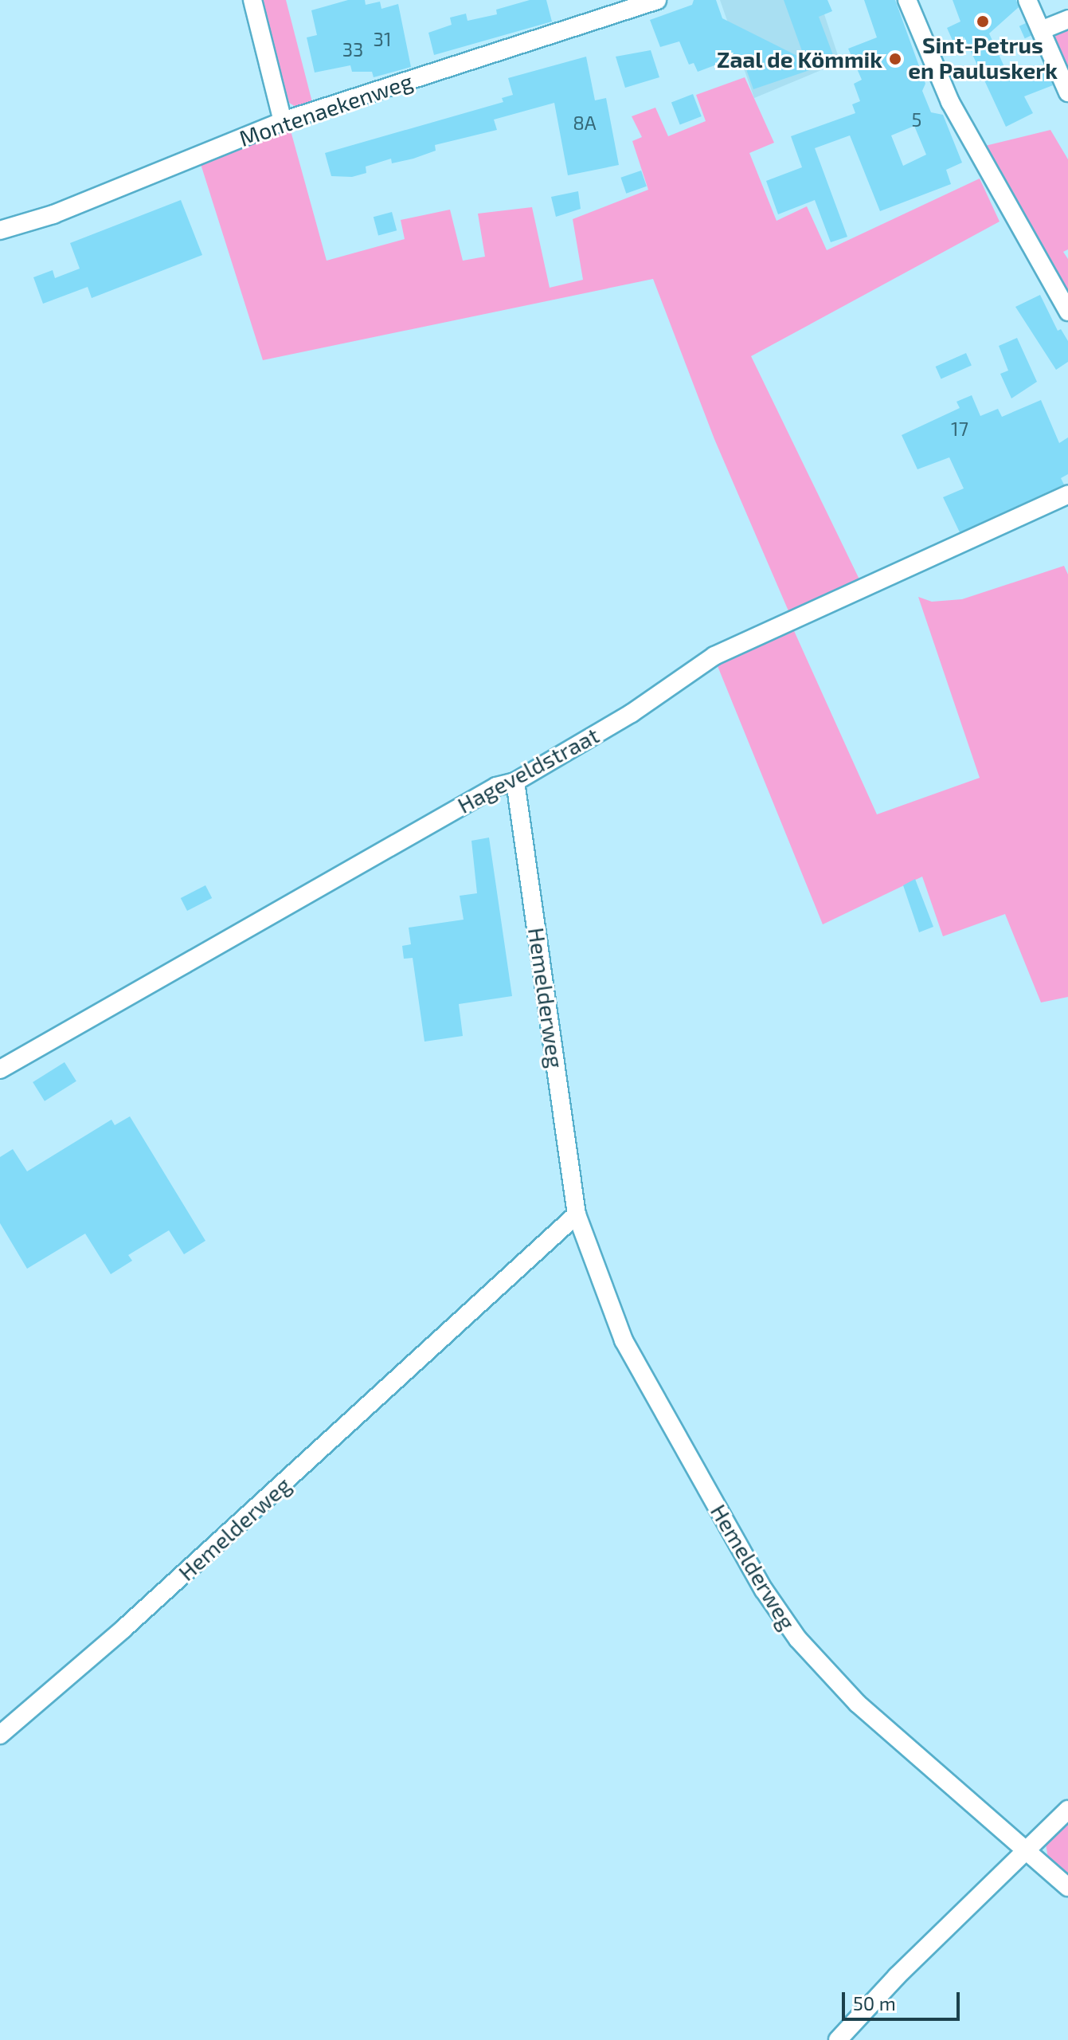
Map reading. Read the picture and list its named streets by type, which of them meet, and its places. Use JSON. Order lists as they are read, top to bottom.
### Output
{
  "streets": {
    "street": ["Montenaekenweg", "Hageveldstraat", "Hemelderweg"]
  },
  "crossings": [
    ["Hageveldstraat", "Hemelderweg"]
  ],
  "places": ["Sint-Petrus en Pauluskerk", "Zaal de Kömmik"],
  "house_numbers": [
    "31",
    "33",
    "5",
    "8A",
    "17"
  ],
  "scale_bar": "50 m"
}
